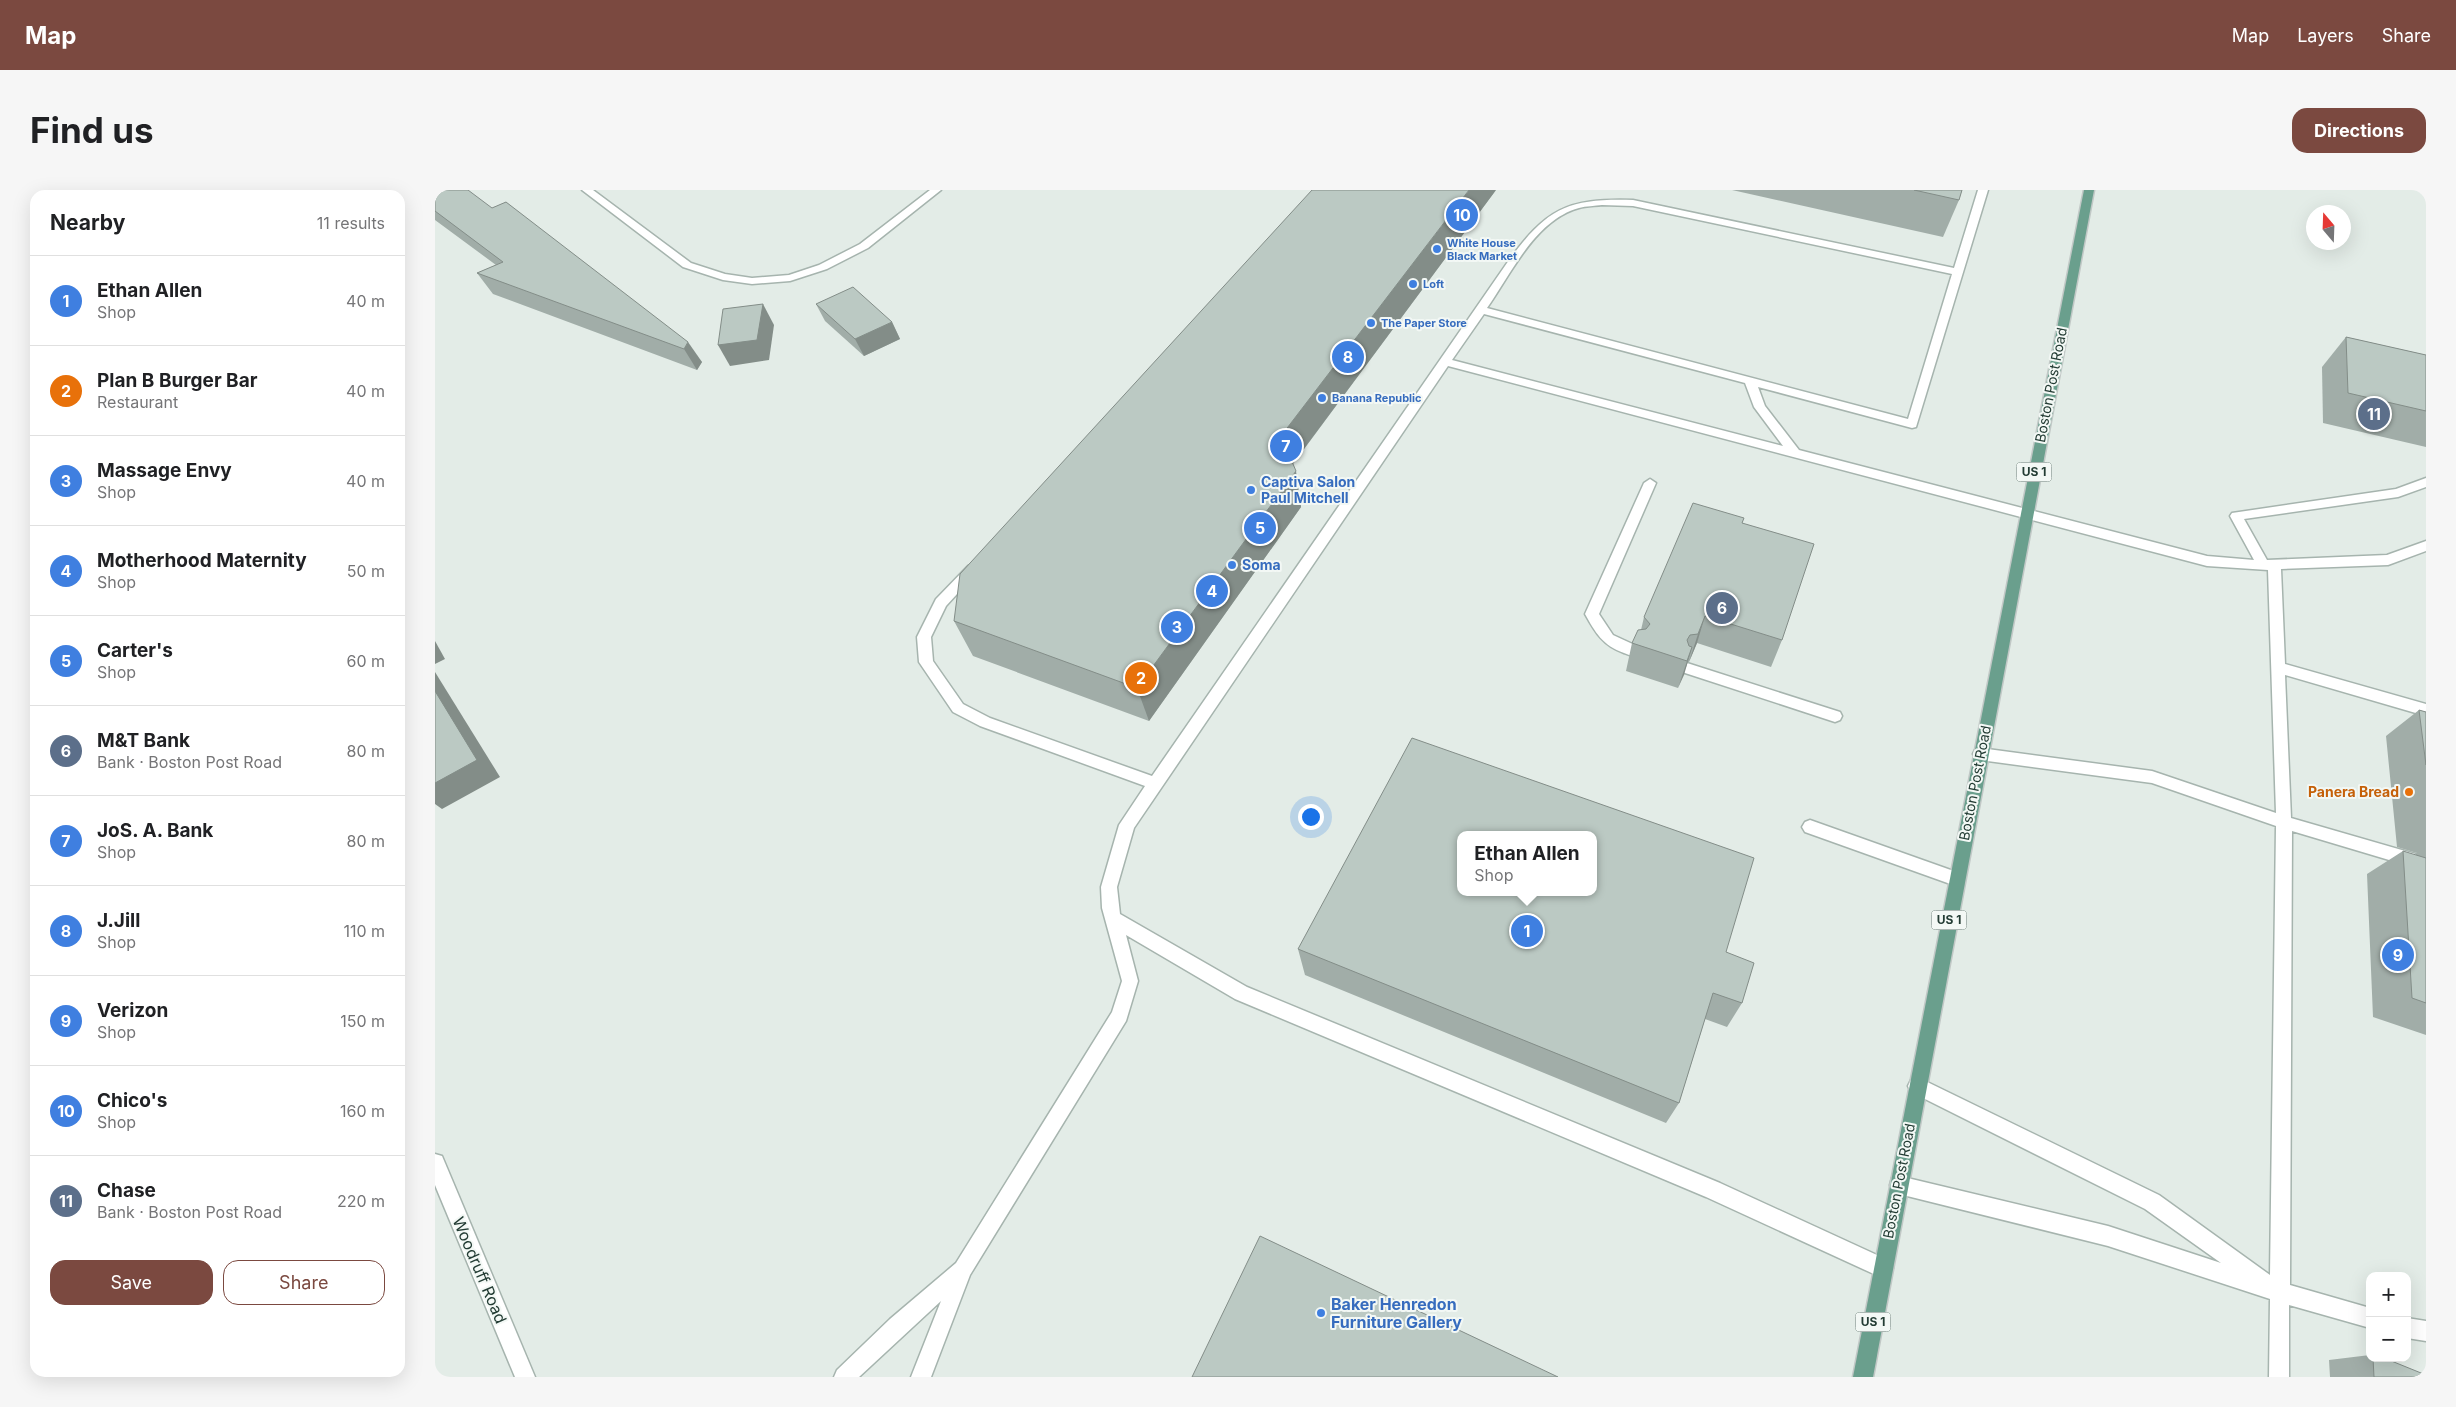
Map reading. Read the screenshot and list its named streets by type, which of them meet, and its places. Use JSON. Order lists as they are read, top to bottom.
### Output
{
  "streets": {
    "main road": ["Boston Post Road", "US 1"],
    "street": ["Woodruff Road"]
  },
  "places": [
    "White House Black Market",
    "Loft",
    "The Paper Store",
    "Banana Republic",
    "Captiva Salon Paul Mitchell",
    "Soma",
    "Panera Bread",
    "Baker Henredon Furniture Gallery"
  ],
  "north": "top",
  "page": {
    "header": "Map",
    "nav": ["Map", "Layers", "Share"],
    "buttons": [
      "Directions",
      ["Save", "Share"]
    ],
    "title": "Find us",
    "heading": ["Nearby", "11 results"],
    "pins": [
      "10",
      "8",
      "11",
      "7",
      "5",
      "4",
      "6",
      "3",
      "2",
      "1",
      "9"
    ],
    "list": [
      {
        "mark": "1",
        "name": "Ethan Allen",
        "note": "Shop",
        "value": "40 m"
      },
      {
        "mark": "2",
        "name": "Plan B Burger Bar",
        "note": "Restaurant",
        "value": "40 m"
      },
      {
        "mark": "3",
        "name": "Massage Envy",
        "note": "Shop",
        "value": "40 m"
      },
      {
        "mark": "4",
        "name": "Motherhood Maternity",
        "note": "Shop",
        "value": "50 m"
      },
      {
        "mark": "5",
        "name": "Carter's",
        "note": "Shop",
        "value": "60 m"
      },
      {
        "mark": "6",
        "name": "M&T Bank",
        "note": "Bank · Boston Post Road",
        "value": "80 m"
      },
      {
        "mark": "7",
        "name": "JoS. A. Bank",
        "note": "Shop",
        "value": "80 m"
      },
      {
        "mark": "8",
        "name": "J.Jill",
        "note": "Shop",
        "value": "110 m"
      },
      {
        "mark": "9",
        "name": "Verizon",
        "note": "Shop",
        "value": "150 m"
      },
      {
        "mark": "10",
        "name": "Chico's",
        "note": "Shop",
        "value": "160 m"
      },
      {
        "mark": "11",
        "name": "Chase",
        "note": "Bank · Boston Post Road",
        "value": "220 m"
      }
    ],
    "popup": ["Ethan Allen", "Shop"],
    "map_buttons": ["+", "−"]
  }
}
